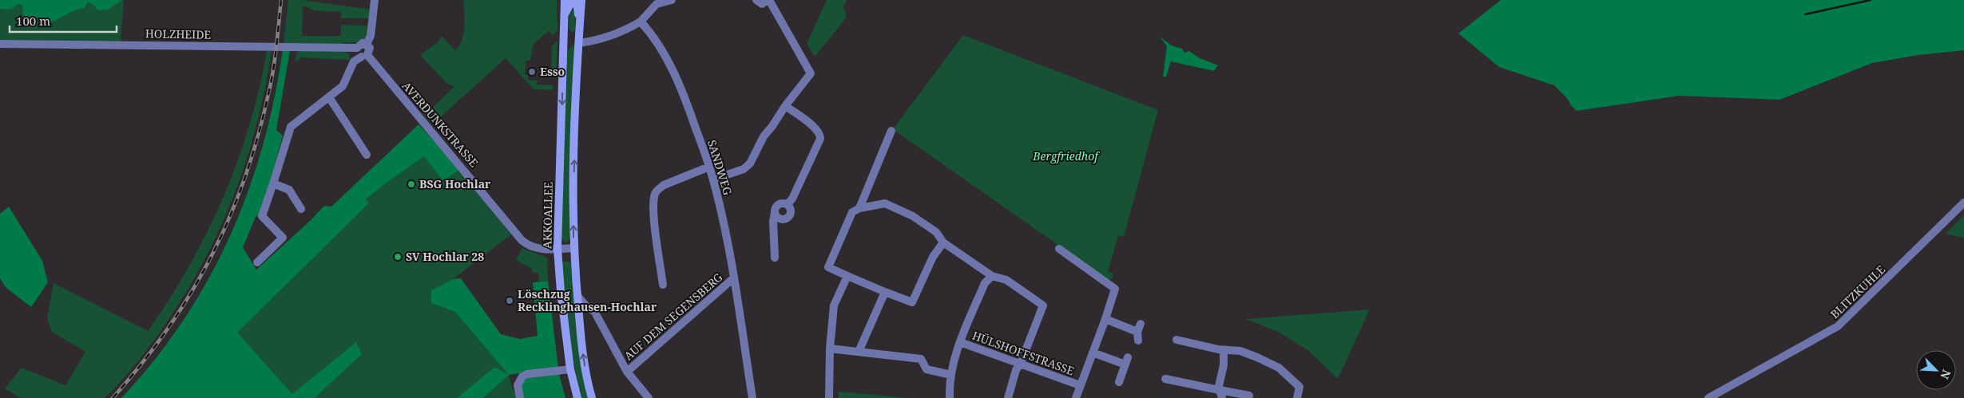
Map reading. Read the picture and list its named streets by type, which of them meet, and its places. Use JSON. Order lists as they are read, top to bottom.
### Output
{
  "streets": {
    "main road": ["AKKOALLEE"],
    "street": [
      "HOLZHEIDE",
      "AVERDUNKSTRASSE",
      "SANDWEG",
      "BLITZKUHLE",
      "AUF DEM SEGENSBERG",
      "HÜLSHOFFSTRASSE"
    ]
  },
  "crossings": [
    ["HOLZHEIDE", "AVERDUNKSTRASSE"],
    ["AVERDUNKSTRASSE", "AKKOALLEE"],
    ["SANDWEG", "AUF DEM SEGENSBERG"]
  ],
  "parks": ["Bergfriedhof"],
  "places": [
    "Esso",
    "BSG Hochlar",
    "SV Hochlar 28",
    "Löschzug Recklinghausen-Hochlar"
  ],
  "scale_bar": "100 m",
  "north": "bottom right"
}
